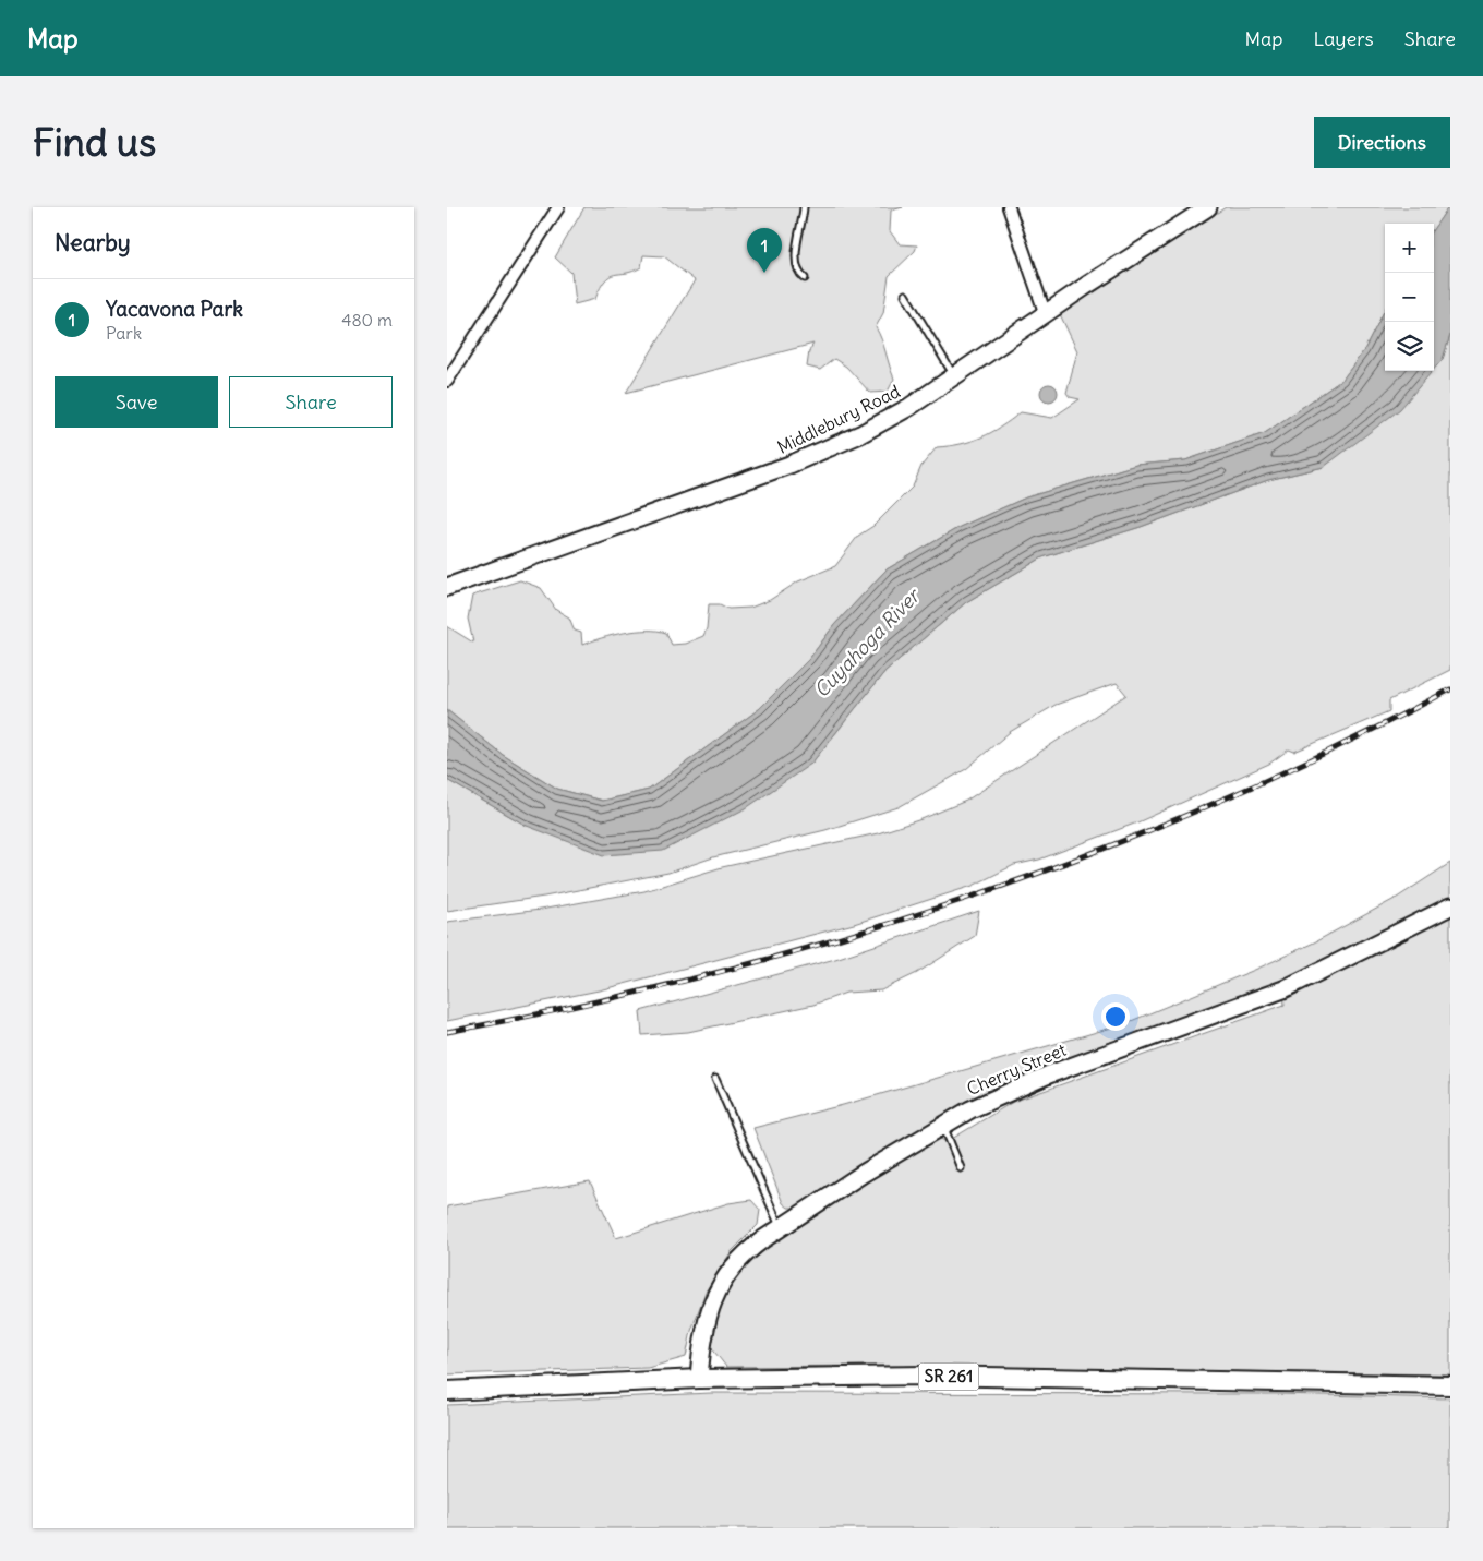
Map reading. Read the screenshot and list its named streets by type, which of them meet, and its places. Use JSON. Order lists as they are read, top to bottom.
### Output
{
  "streets": {
    "main road": ["SR 261"],
    "street": ["Middlebury Road", "Cherry Street"]
  },
  "crossings": [
    ["Cherry Street", "SR 261"]
  ],
  "water": ["Cuyahoga River"],
  "page": {
    "header": "Map",
    "nav": ["Map", "Layers", "Share"],
    "buttons": [
      "Directions",
      ["Save", "Share"]
    ],
    "title": "Find us",
    "heading": "Nearby",
    "map_buttons": ["+", "−"],
    "pins": "1",
    "list": [
      {
        "mark": "1",
        "name": "Yacavona Park",
        "note": "Park",
        "value": "480 m"
      }
    ]
  }
}
